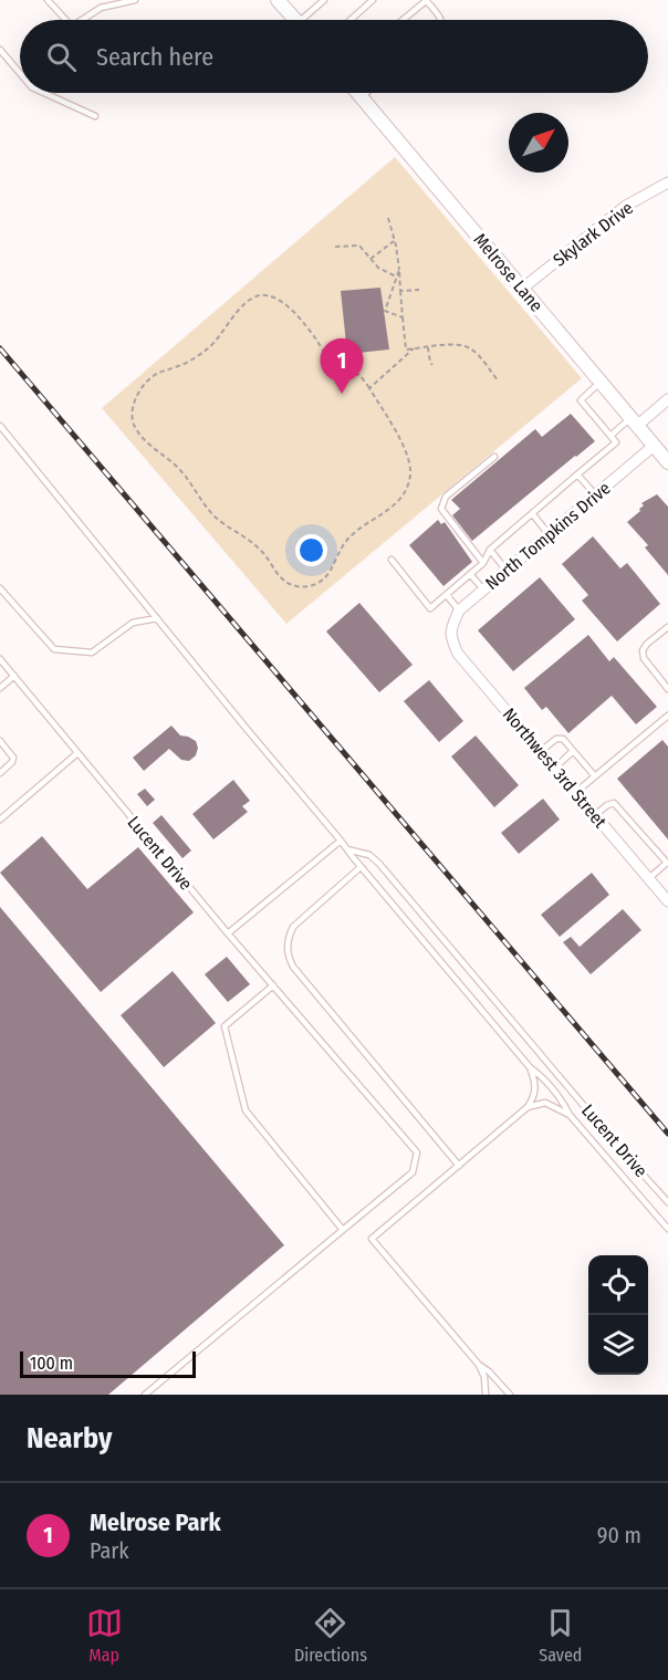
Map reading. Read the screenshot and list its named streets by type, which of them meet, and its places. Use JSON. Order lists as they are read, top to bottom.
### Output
{
  "streets": {
    "street": [
      "Skylark Drive",
      "Melrose Lane",
      "North Tompkins Drive",
      "Northwest 3rd Street"
    ],
    "lane": ["Lucent Drive"]
  },
  "crossings": [
    ["Skylark Drive", "Melrose Lane"],
    ["Melrose Lane", "North Tompkins Drive"],
    ["North Tompkins Drive", "Northwest 3rd Street"]
  ],
  "scale_bar": "100 m",
  "north": "top right",
  "page": {
    "search": "Search here",
    "pins": "1",
    "scale": "100 m",
    "heading": "Nearby",
    "list": [
      {
        "mark": "1",
        "name": "Melrose Park",
        "note": "Park",
        "value": "90 m"
      }
    ],
    "nav": ["Map", "Directions", "Saved"]
  }
}
